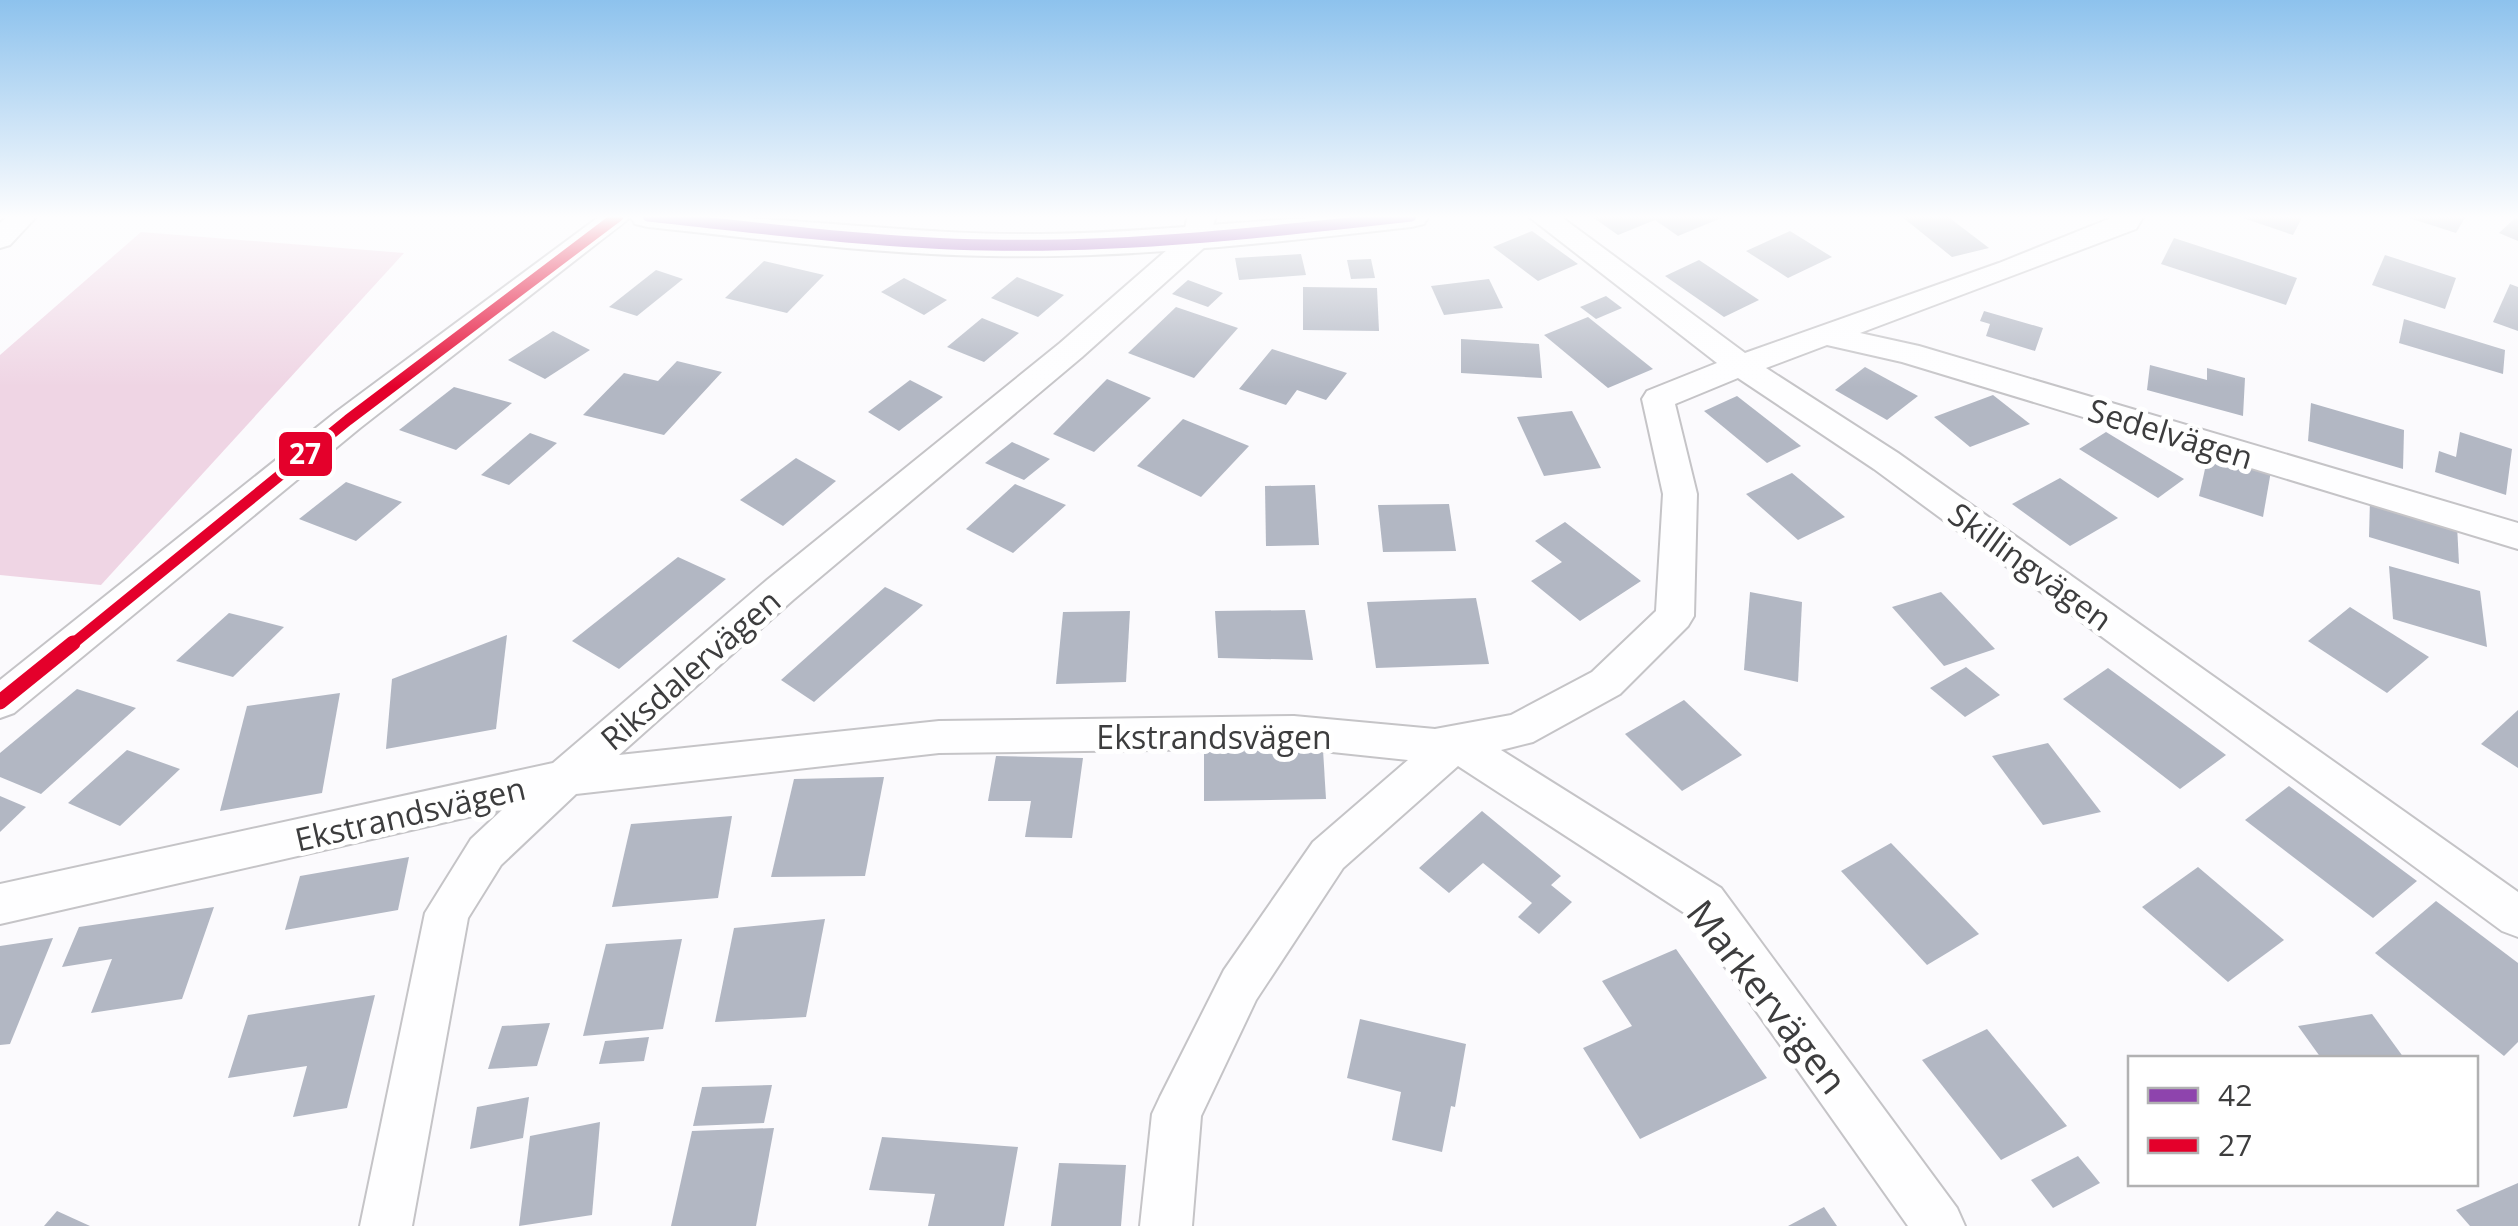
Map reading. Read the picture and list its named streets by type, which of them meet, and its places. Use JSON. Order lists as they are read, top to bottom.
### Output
{
  "streets": {
    "street": [
      "Sedelvägen",
      "Skillingvägen",
      "Riksdalervägen",
      "Ekstrandsvägen",
      "Markervägen"
    ]
  },
  "crossings": [
    ["Sedelvägen", "Ekstrandsvägen"],
    ["Skillingvägen", "Ekstrandsvägen"],
    ["Riksdalervägen", "Ekstrandsvägen"],
    ["Ekstrandsvägen", "Markervägen"]
  ],
  "lines": ["transit line 27"],
  "legend": ["42", "27"]
}
